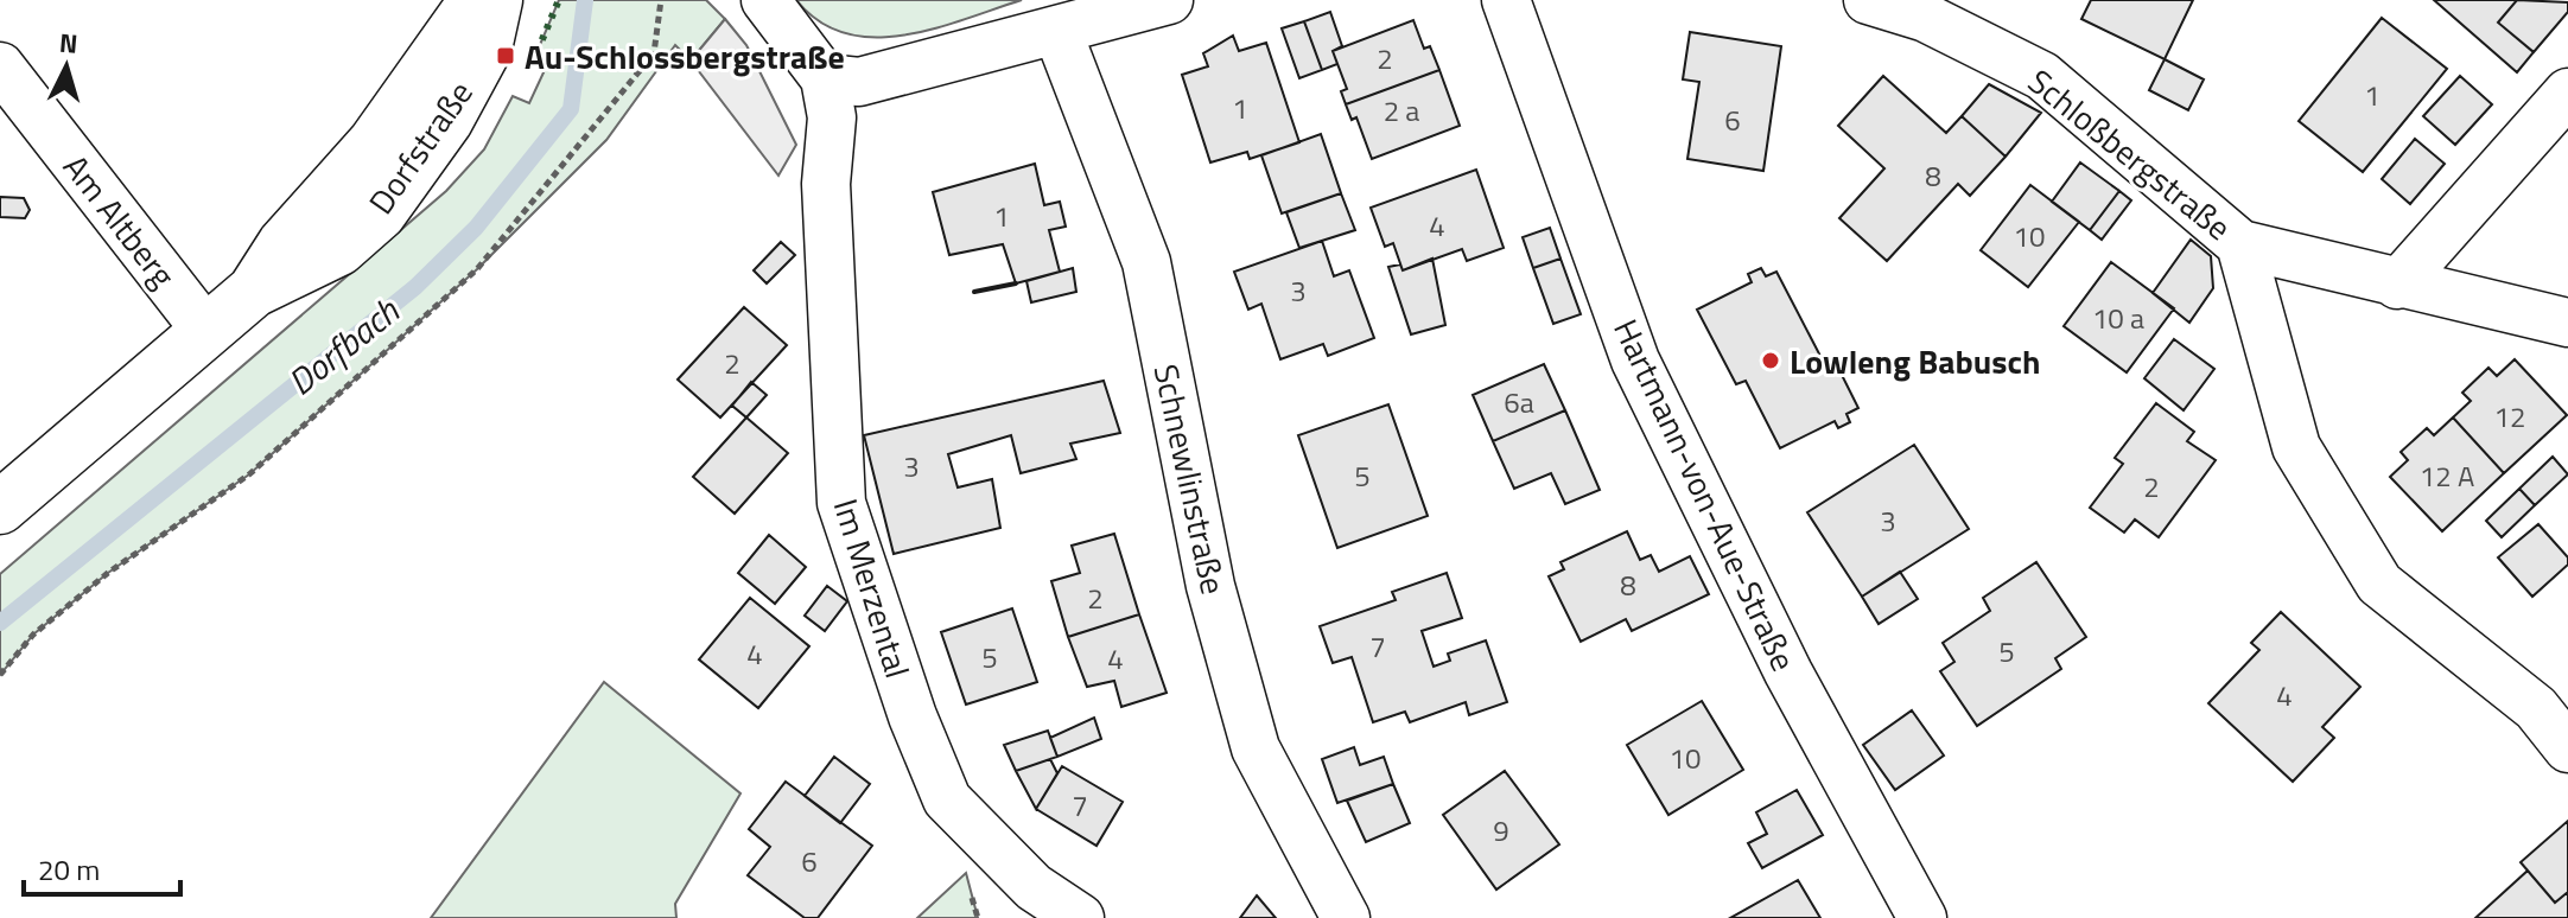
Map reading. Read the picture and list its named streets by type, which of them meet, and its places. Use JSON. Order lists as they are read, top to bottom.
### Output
{
  "streets": {
    "main road": ["Dorfstraße"],
    "street": [
      "Schloßbergstraße",
      "Am Altberg",
      "Schnewlinstraße",
      "Hartmann-von-Aue-Straße",
      "Im Merzental"
    ]
  },
  "crossings": [
    ["Dorfstraße", "Am Altberg"]
  ],
  "water": ["Dorfbach"],
  "places": {
    "transit": ["Au-Schlossbergstraße"],
    "other": ["Lowleng Babusch"]
  },
  "house_numbers": [
    "2",
    "1",
    "1",
    "2 a",
    "6",
    "8",
    "1",
    "4",
    "10",
    "3",
    "10 a",
    "2",
    "6a",
    "12",
    "3",
    "5",
    "12 A",
    "2",
    "3",
    "8",
    "2",
    "7",
    "5",
    "4",
    "5",
    "4",
    "4",
    "10",
    "7",
    "9",
    "6"
  ],
  "scale_bar": "20 m",
  "north": "top"
}
